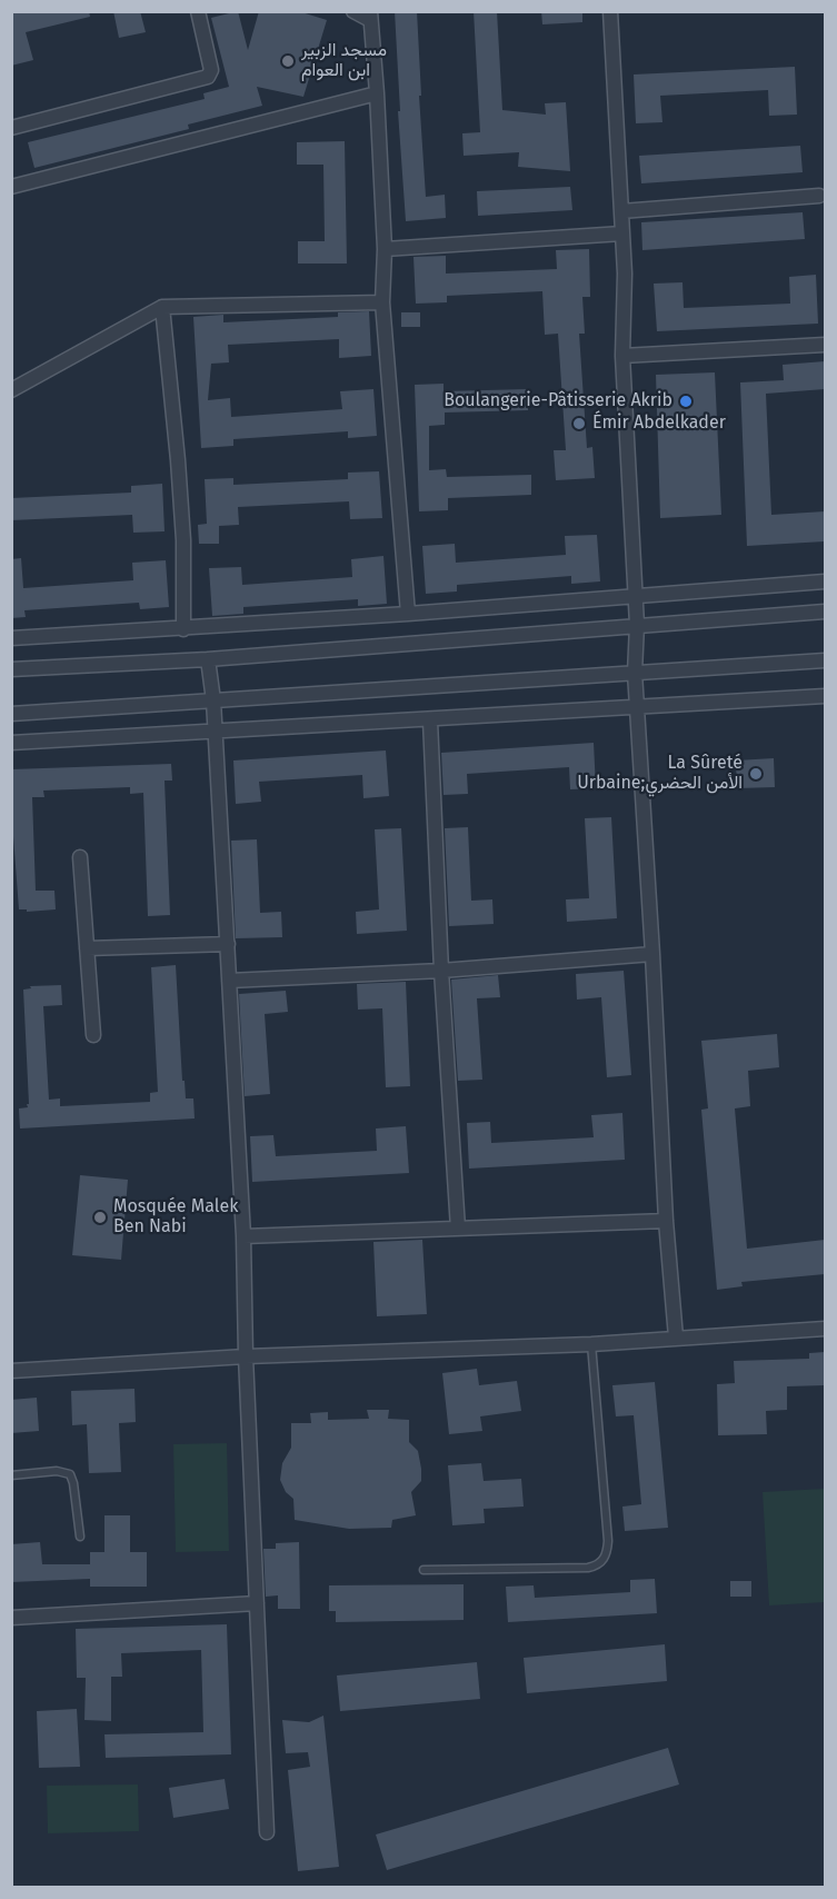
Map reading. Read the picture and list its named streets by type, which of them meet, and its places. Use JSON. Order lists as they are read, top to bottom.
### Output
{
  "places": [
    "مسجد الزبير ابن العوام",
    "Boulangerie-Pâtisserie Akrib",
    "Émir Abdelkader",
    "La Sûreté Urbaine;الأمن الحضري",
    "Mosquée Malek Ben Nabi"
  ]
}
